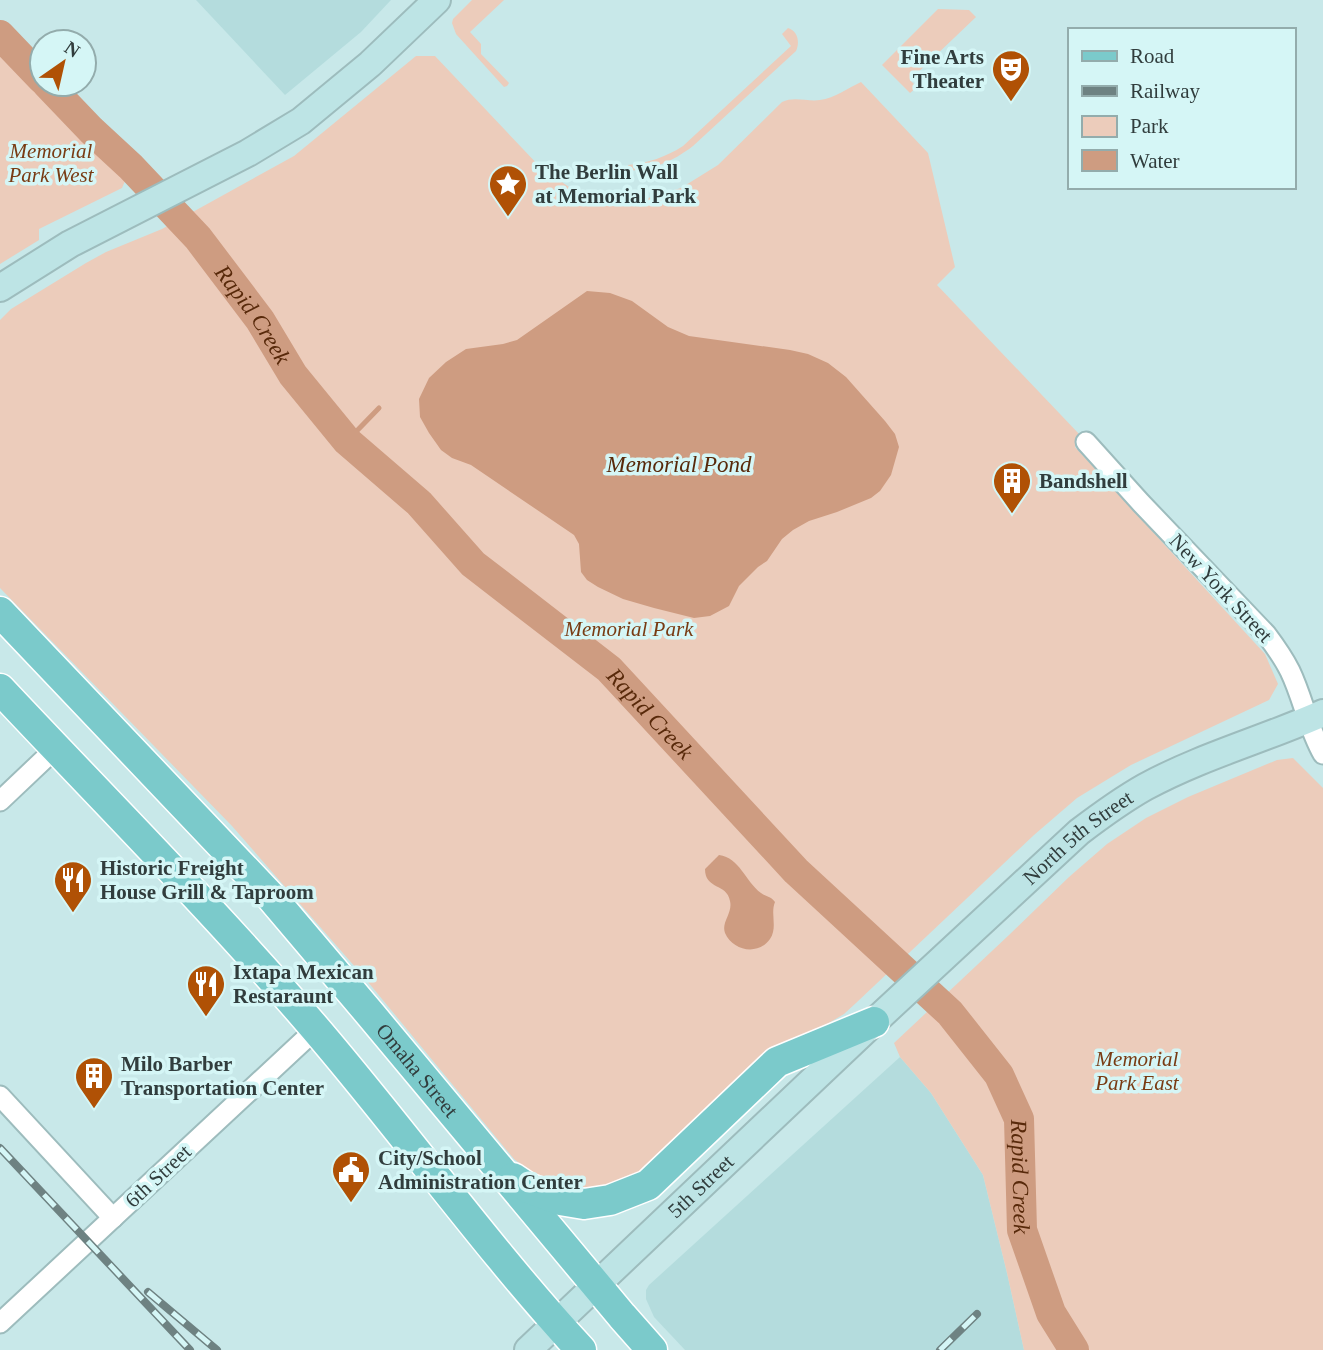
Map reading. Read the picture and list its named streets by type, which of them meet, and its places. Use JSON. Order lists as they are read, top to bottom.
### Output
{
  "streets": {
    "main road": ["North 5th Street", "Omaha Street", "5th Street"],
    "street": ["New York Street", "6th Street"]
  },
  "crossings": [
    ["New York Street", "North 5th Street"],
    ["North 5th Street", "5th Street"],
    ["Omaha Street", "5th Street"]
  ],
  "water": ["Rapid Creek", "Memorial Pond"],
  "parks": ["Memorial Park West", "Memorial Park", "Memorial Park East"],
  "places": {
    "theatre": ["Fine Arts Theater"],
    "place": ["The Berlin Wall at Memorial Park"],
    "building": ["Bandshell", "Milo Barber Transportation Center"],
    "restaurant": ["Historic Freight House Grill & Taproom", "Ixtapa Mexican Restaraunt"],
    "public building": ["City/School Administration Center"]
  },
  "legend": [
    "Road",
    "Railway",
    "Park",
    "Water"
  ],
  "north": "top right"
}
